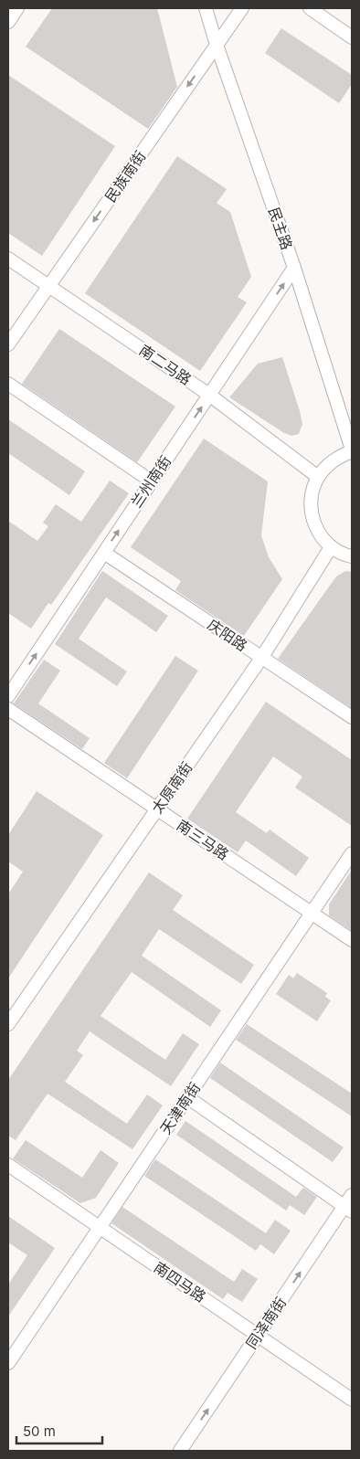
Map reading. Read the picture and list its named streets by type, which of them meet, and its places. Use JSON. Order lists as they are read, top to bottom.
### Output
{
  "streets": {
    "street": [
      "民族南街",
      "民主路",
      "南二马路",
      "兰州南街",
      "庆阳路",
      "太原南街",
      "南三马路",
      "天津南街",
      "南四马路",
      "同泽南街"
    ]
  },
  "crossings": [
    ["民族南街", "民主路"],
    ["民族南街", "南二马路"],
    ["民主路", "兰州南街"],
    ["南二马路", "兰州南街"],
    ["兰州南街", "庆阳路"],
    ["庆阳路", "太原南街"],
    ["太原南街", "南三马路"],
    ["南三马路", "天津南街"],
    ["天津南街", "南四马路"],
    ["南四马路", "同泽南街"]
  ],
  "one_way": ["民族南街", "兰州南街", "同泽南街"],
  "scale_bar": "50 m"
}
